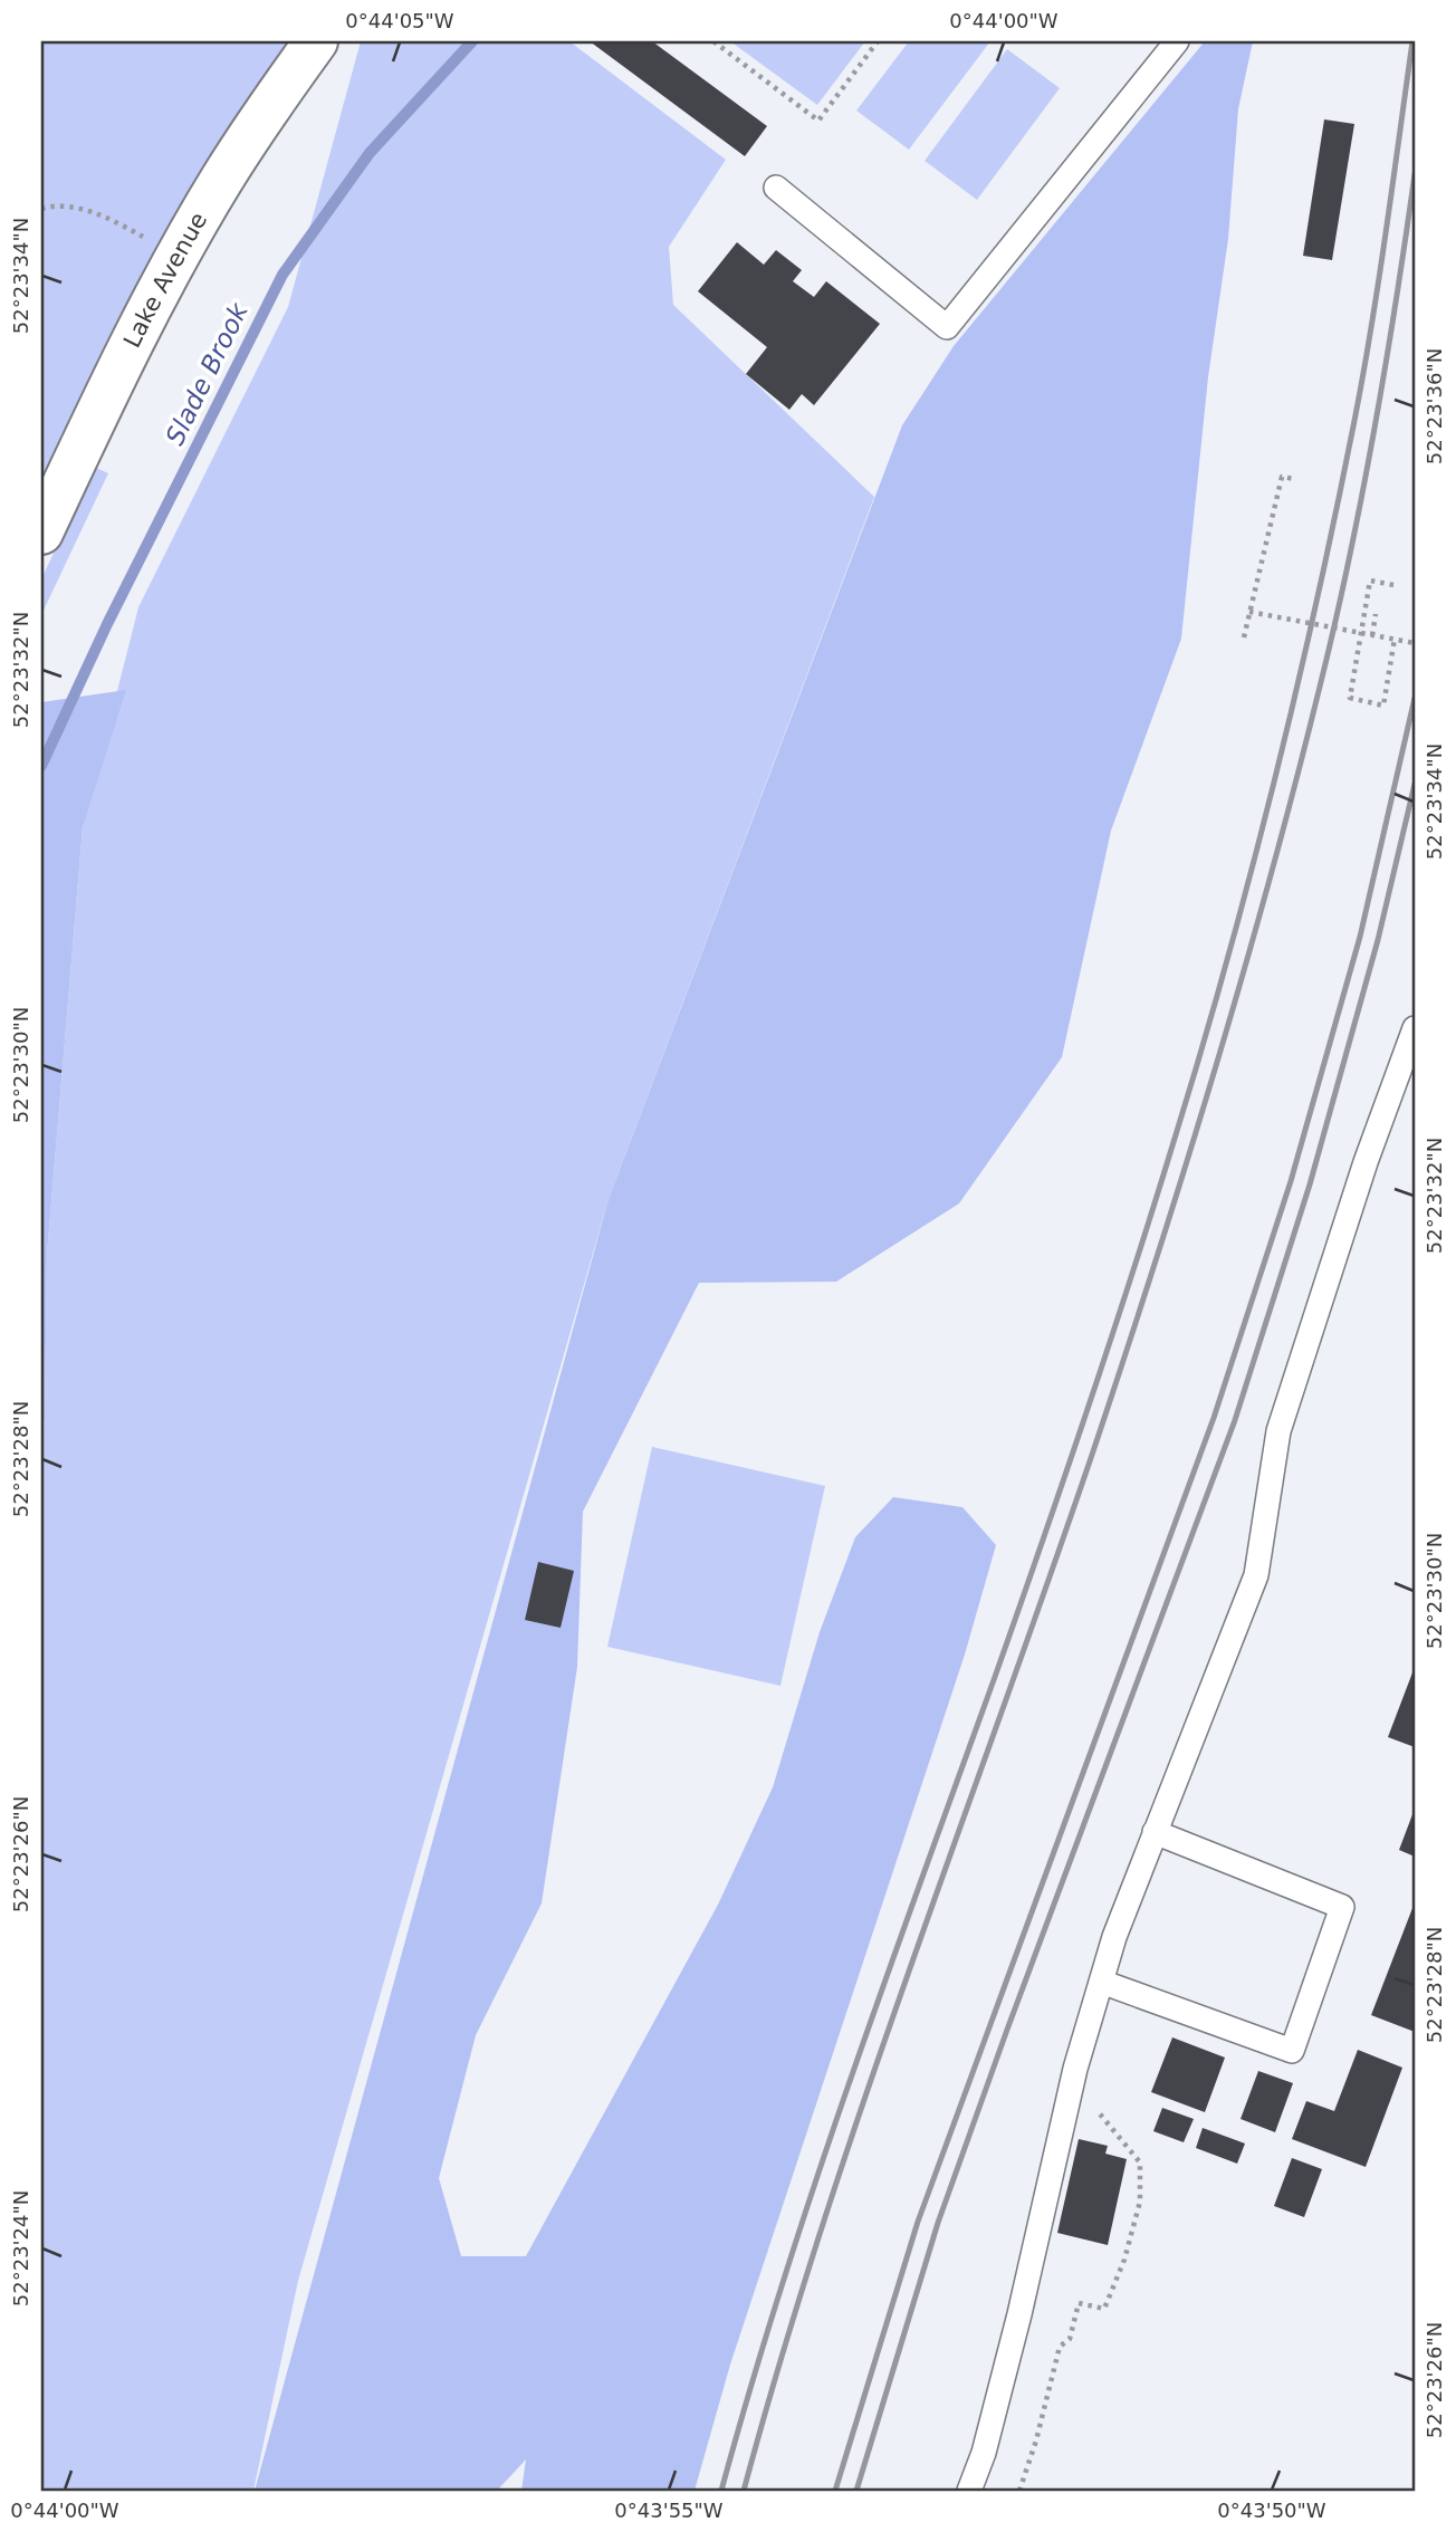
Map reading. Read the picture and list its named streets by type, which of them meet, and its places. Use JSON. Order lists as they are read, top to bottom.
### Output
{
  "streets": {
    "street": ["Lake Avenue"]
  },
  "water": ["Slade Brook"],
  "coordinates": [
    "0°44'05\"W",
    "0°44'00\"W",
    "52°23'34\"N",
    "52°23'36\"N",
    "52°23'32\"N",
    "52°23'30\"N",
    "52°23'28\"N",
    "52°23'26\"N",
    "52°23'24\"N",
    "0°43'55\"W",
    "0°43'50\"W"
  ]
}
